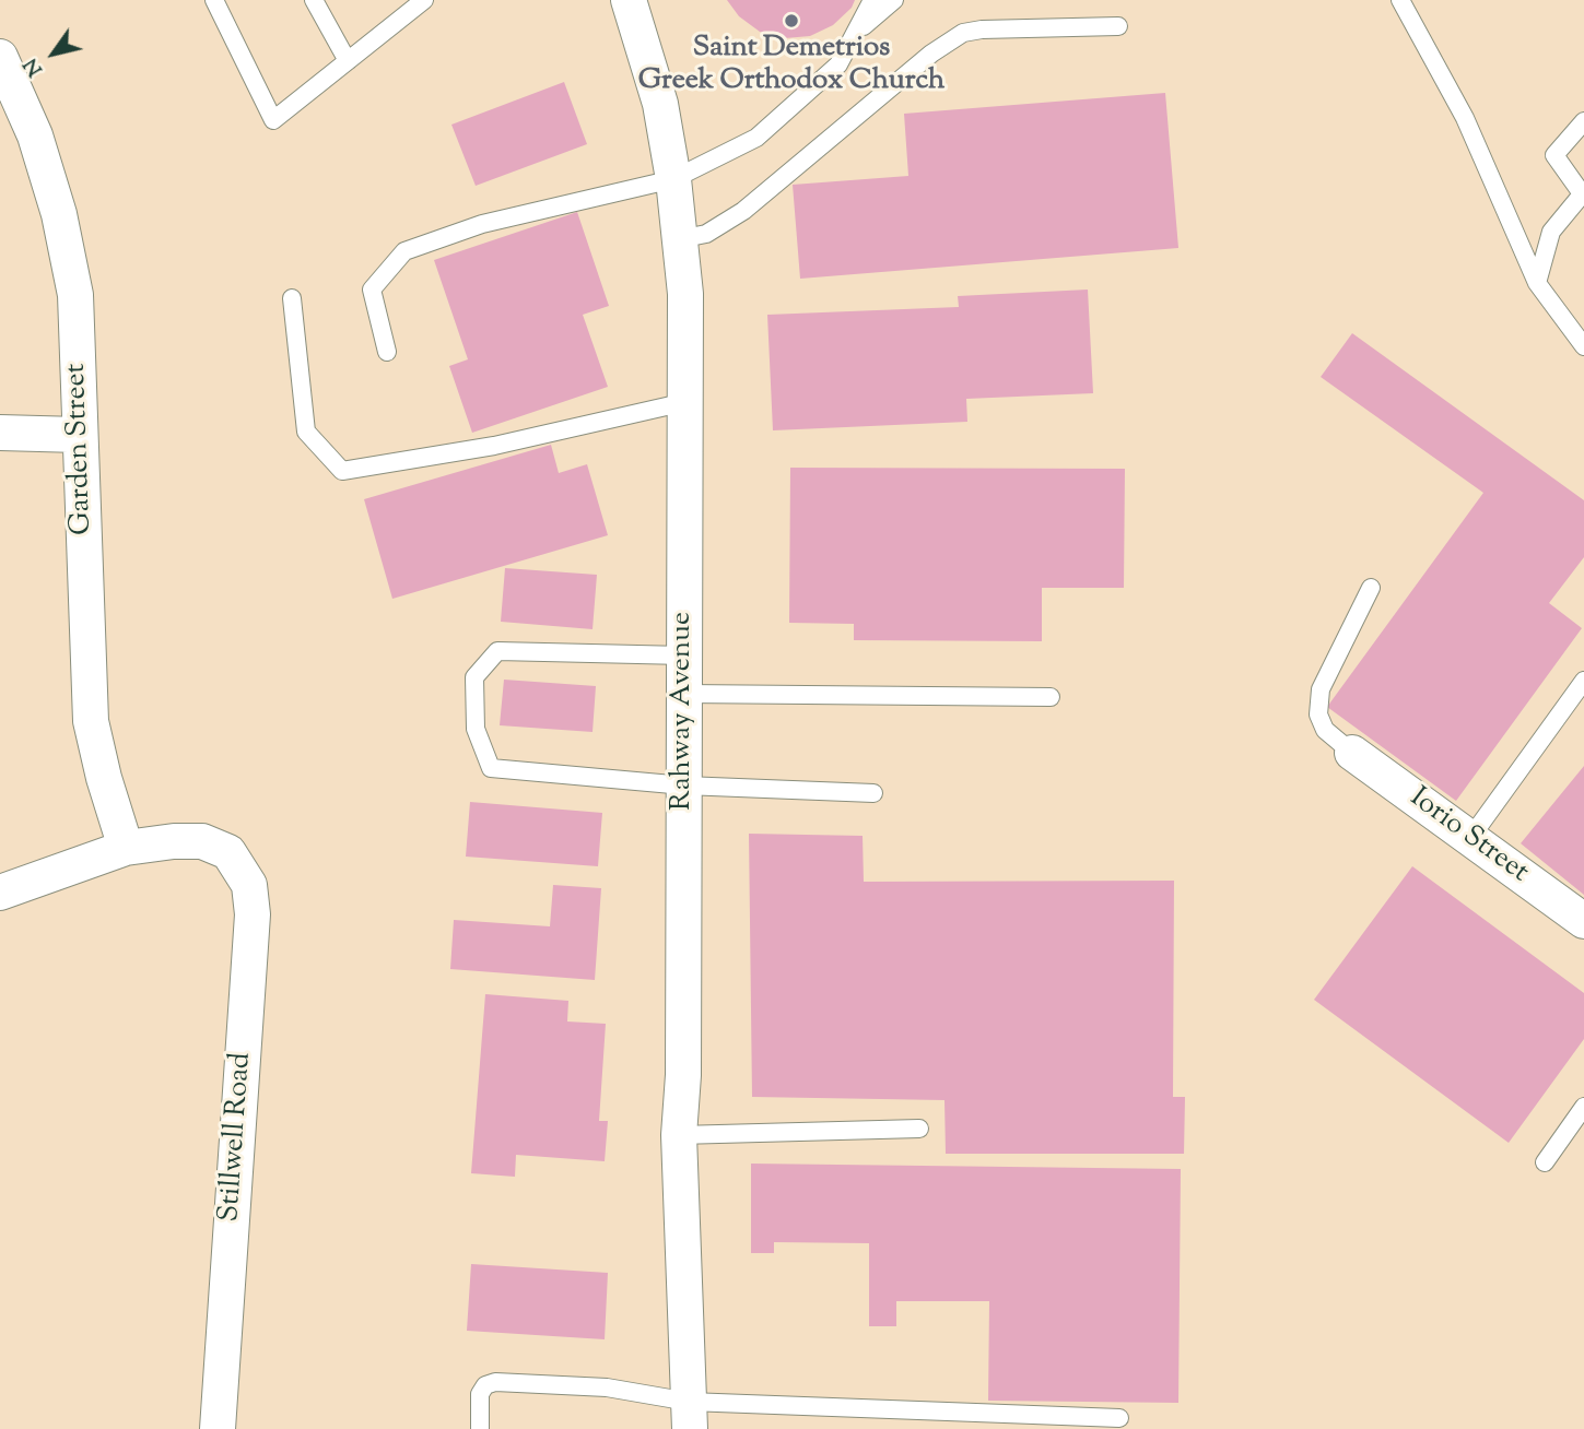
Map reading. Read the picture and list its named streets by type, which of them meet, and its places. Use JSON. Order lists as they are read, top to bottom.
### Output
{
  "streets": {
    "street": [
      "Garden Street",
      "Rahway Avenue",
      "Iorio Street",
      "Stillwell Road"
    ]
  },
  "crossings": [
    ["Garden Street", "Stillwell Road"]
  ],
  "places": ["Saint Demetrios Greek Orthodox Church"],
  "north": "bottom left"
}
